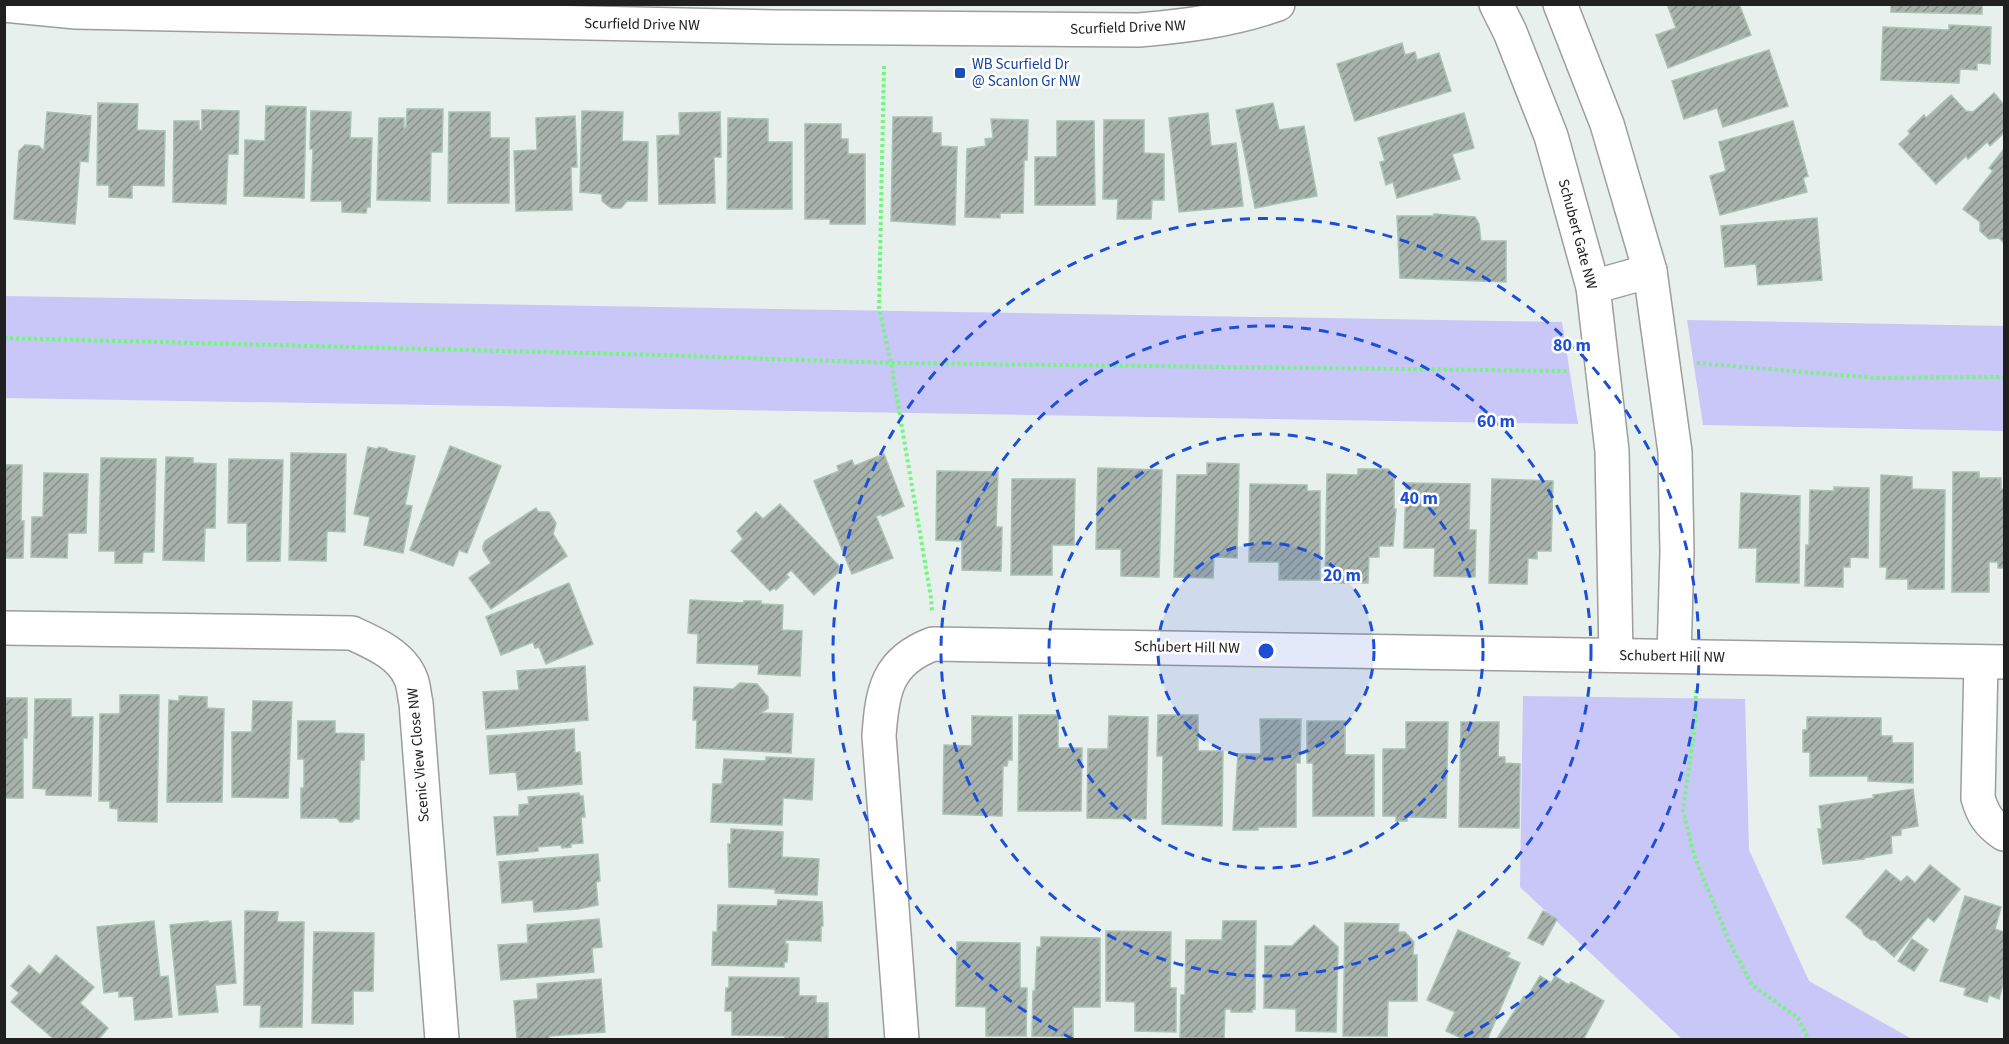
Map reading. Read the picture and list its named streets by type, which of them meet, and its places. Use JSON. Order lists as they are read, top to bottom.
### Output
{
  "streets": {
    "street": [
      "Scurfield Drive NW",
      "Schubert Gate NW",
      "Schubert Hill NW",
      "Scenic View Close NW"
    ]
  },
  "crossings": [
    ["Schubert Gate NW", "Schubert Hill NW"]
  ],
  "places": {
    "transit": ["WB Scurfield Dr @ Scanlon Gr NW"]
  },
  "rings": [
    "80 m",
    "60 m",
    "40 m",
    "20 m"
  ]
}
